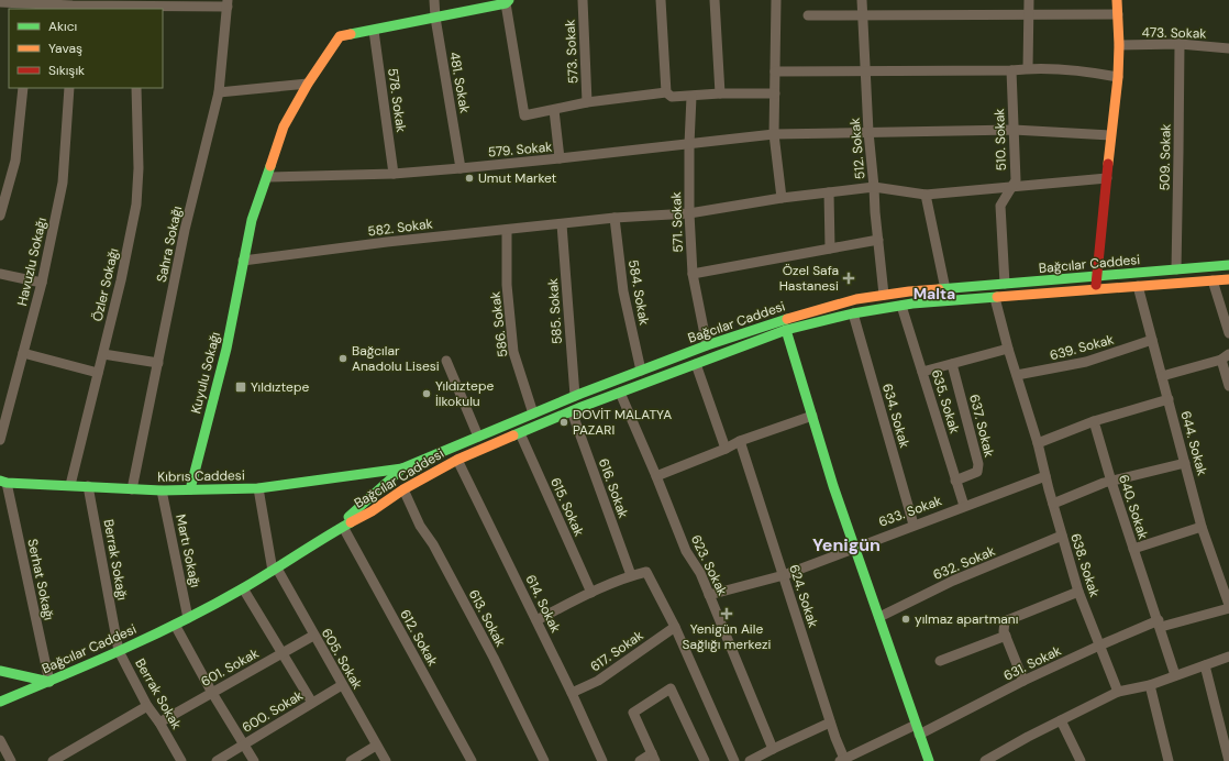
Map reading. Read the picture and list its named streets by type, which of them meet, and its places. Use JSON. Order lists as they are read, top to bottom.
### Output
{
  "streets": {
    "main road": ["Bağcılar Caddesi", "Kuyulu Sokağı", "Kıbrıs Caddesi"],
    "street": [
      "473. Sokak",
      "573. Sokak",
      "481. Sokak",
      "578. Sokak",
      "510. Sokak",
      "512. Sokak",
      "579. Sokak",
      "509. Sokak",
      "571. Sokak",
      "582. Sokak",
      "Sahra Sokağı",
      "Havuzlu Sokağı",
      "Özler Sokağı",
      "584. Sokak",
      "585. Sokak",
      "586. Sokak",
      "639. Sokak",
      "635. Sokak",
      "634. Sokak",
      "637. Sokak",
      "644. Sokak",
      "616. Sokak",
      "615. Sokak",
      "640. Sokak",
      "633. Sokak",
      "Martı Sokağı",
      "Berrak Sokağı",
      "632. Sokak",
      "623. Sokak",
      "638. Sokak",
      "Serhat Sokağı",
      "624. Sokak",
      "614. Sokak",
      "613. Sokak",
      "612. Sokak",
      "617. Sokak",
      "605. Sokak",
      "631. Sokak",
      "601. Sokak",
      "Berrak Sokak",
      "600. Sokak"
    ]
  },
  "crossings": [
    ["473. Sokak", "509. Sokak"],
    ["481. Sokak", "579. Sokak"],
    ["481. Sokak", "Kuyulu Sokağı"],
    ["578. Sokak", "579. Sokak"],
    ["578. Sokak", "Kuyulu Sokağı"],
    ["510. Sokak", "579. Sokak"],
    ["510. Sokak", "582. Sokak"],
    ["510. Sokak", "Bağcılar Caddesi"],
    ["512. Sokak", "579. Sokak"],
    ["512. Sokak", "582. Sokak"],
    ["512. Sokak", "Bağcılar Caddesi"],
    ["579. Sokak", "571. Sokak"],
    ["579. Sokak", "Kuyulu Sokağı"],
    ["509. Sokak", "Bağcılar Caddesi"],
    ["571. Sokak", "582. Sokak"],
    ["571. Sokak", "Bağcılar Caddesi"],
    ["582. Sokak", "584. Sokak"],
    ["582. Sokak", "585. Sokak"],
    ["582. Sokak", "586. Sokak"],
    ["582. Sokak", "Kuyulu Sokağı"],
    ["Sahra Sokağı", "Kıbrıs Caddesi"],
    ["Bağcılar Caddesi", "584. Sokak"],
    ["Bağcılar Caddesi", "585. Sokak"],
    ["Bağcılar Caddesi", "586. Sokak"],
    ["Bağcılar Caddesi", "635. Sokak"],
    ["Bağcılar Caddesi", "634. Sokak"],
    ["Bağcılar Caddesi", "644. Sokak"],
    ["Bağcılar Caddesi", "Kıbrıs Caddesi"],
    ["Bağcılar Caddesi", "616. Sokak"],
    ["Bağcılar Caddesi", "615. Sokak"],
    ["Bağcılar Caddesi", "Martı Sokağı"],
    ["Bağcılar Caddesi", "623. Sokak"],
    ["Bağcılar Caddesi", "638. Sokak"],
    ["Bağcılar Caddesi", "Serhat Sokağı"],
    ["Bağcılar Caddesi", "614. Sokak"],
    ["Bağcılar Caddesi", "613. Sokak"],
    ["Bağcılar Caddesi", "612. Sokak"],
    ["Bağcılar Caddesi", "605. Sokak"],
    ["Bağcılar Caddesi", "Berrak Sokak"],
    ["Özler Sokağı", "Kıbrıs Caddesi"],
    ["639. Sokak", "644. Sokak"],
    ["639. Sokak", "638. Sokak"],
    ["Kuyulu Sokağı", "Kıbrıs Caddesi"],
    ["635. Sokak", "637. Sokak"],
    ["635. Sokak", "633. Sokak"],
    ["634. Sokak", "633. Sokak"],
    ["644. Sokak", "631. Sokak"],
    ["Kıbrıs Caddesi", "Martı Sokağı"],
    ["Kıbrıs Caddesi", "Berrak Sokağı"],
    ["Kıbrıs Caddesi", "Serhat Sokağı"],
    ["Kıbrıs Caddesi", "605. Sokak"],
    ["640. Sokak", "631. Sokak"],
    ["633. Sokak", "623. Sokak"],
    ["633. Sokak", "638. Sokak"],
    ["633. Sokak", "624. Sokak"],
    ["Berrak Sokağı", "Berrak Sokak"],
    ["632. Sokak", "638. Sokak"],
    ["638. Sokak", "631. Sokak"],
    ["614. Sokak", "617. Sokak"],
    ["605. Sokak", "601. Sokak"],
    ["605. Sokak", "600. Sokak"],
    ["601. Sokak", "Berrak Sokak"]
  ],
  "districts": ["Malta", "Yenigün"],
  "places": {
    "other": [
      "Umut Market",
      "Bağcılar Anadolu Lisesi",
      "Yıldıztepe İlkokulu",
      "DOVİT MALATYA PAZARI",
      "yılmaz apartmanı"
    ],
    "health": ["Özel Safa Hastanesi", "Yenigün Aile Sağlığı merkezi"],
    "transit": ["Yıldıztepe"]
  },
  "legend": ["Akıcı", "Yavaş", "Sıkışık"]
}
